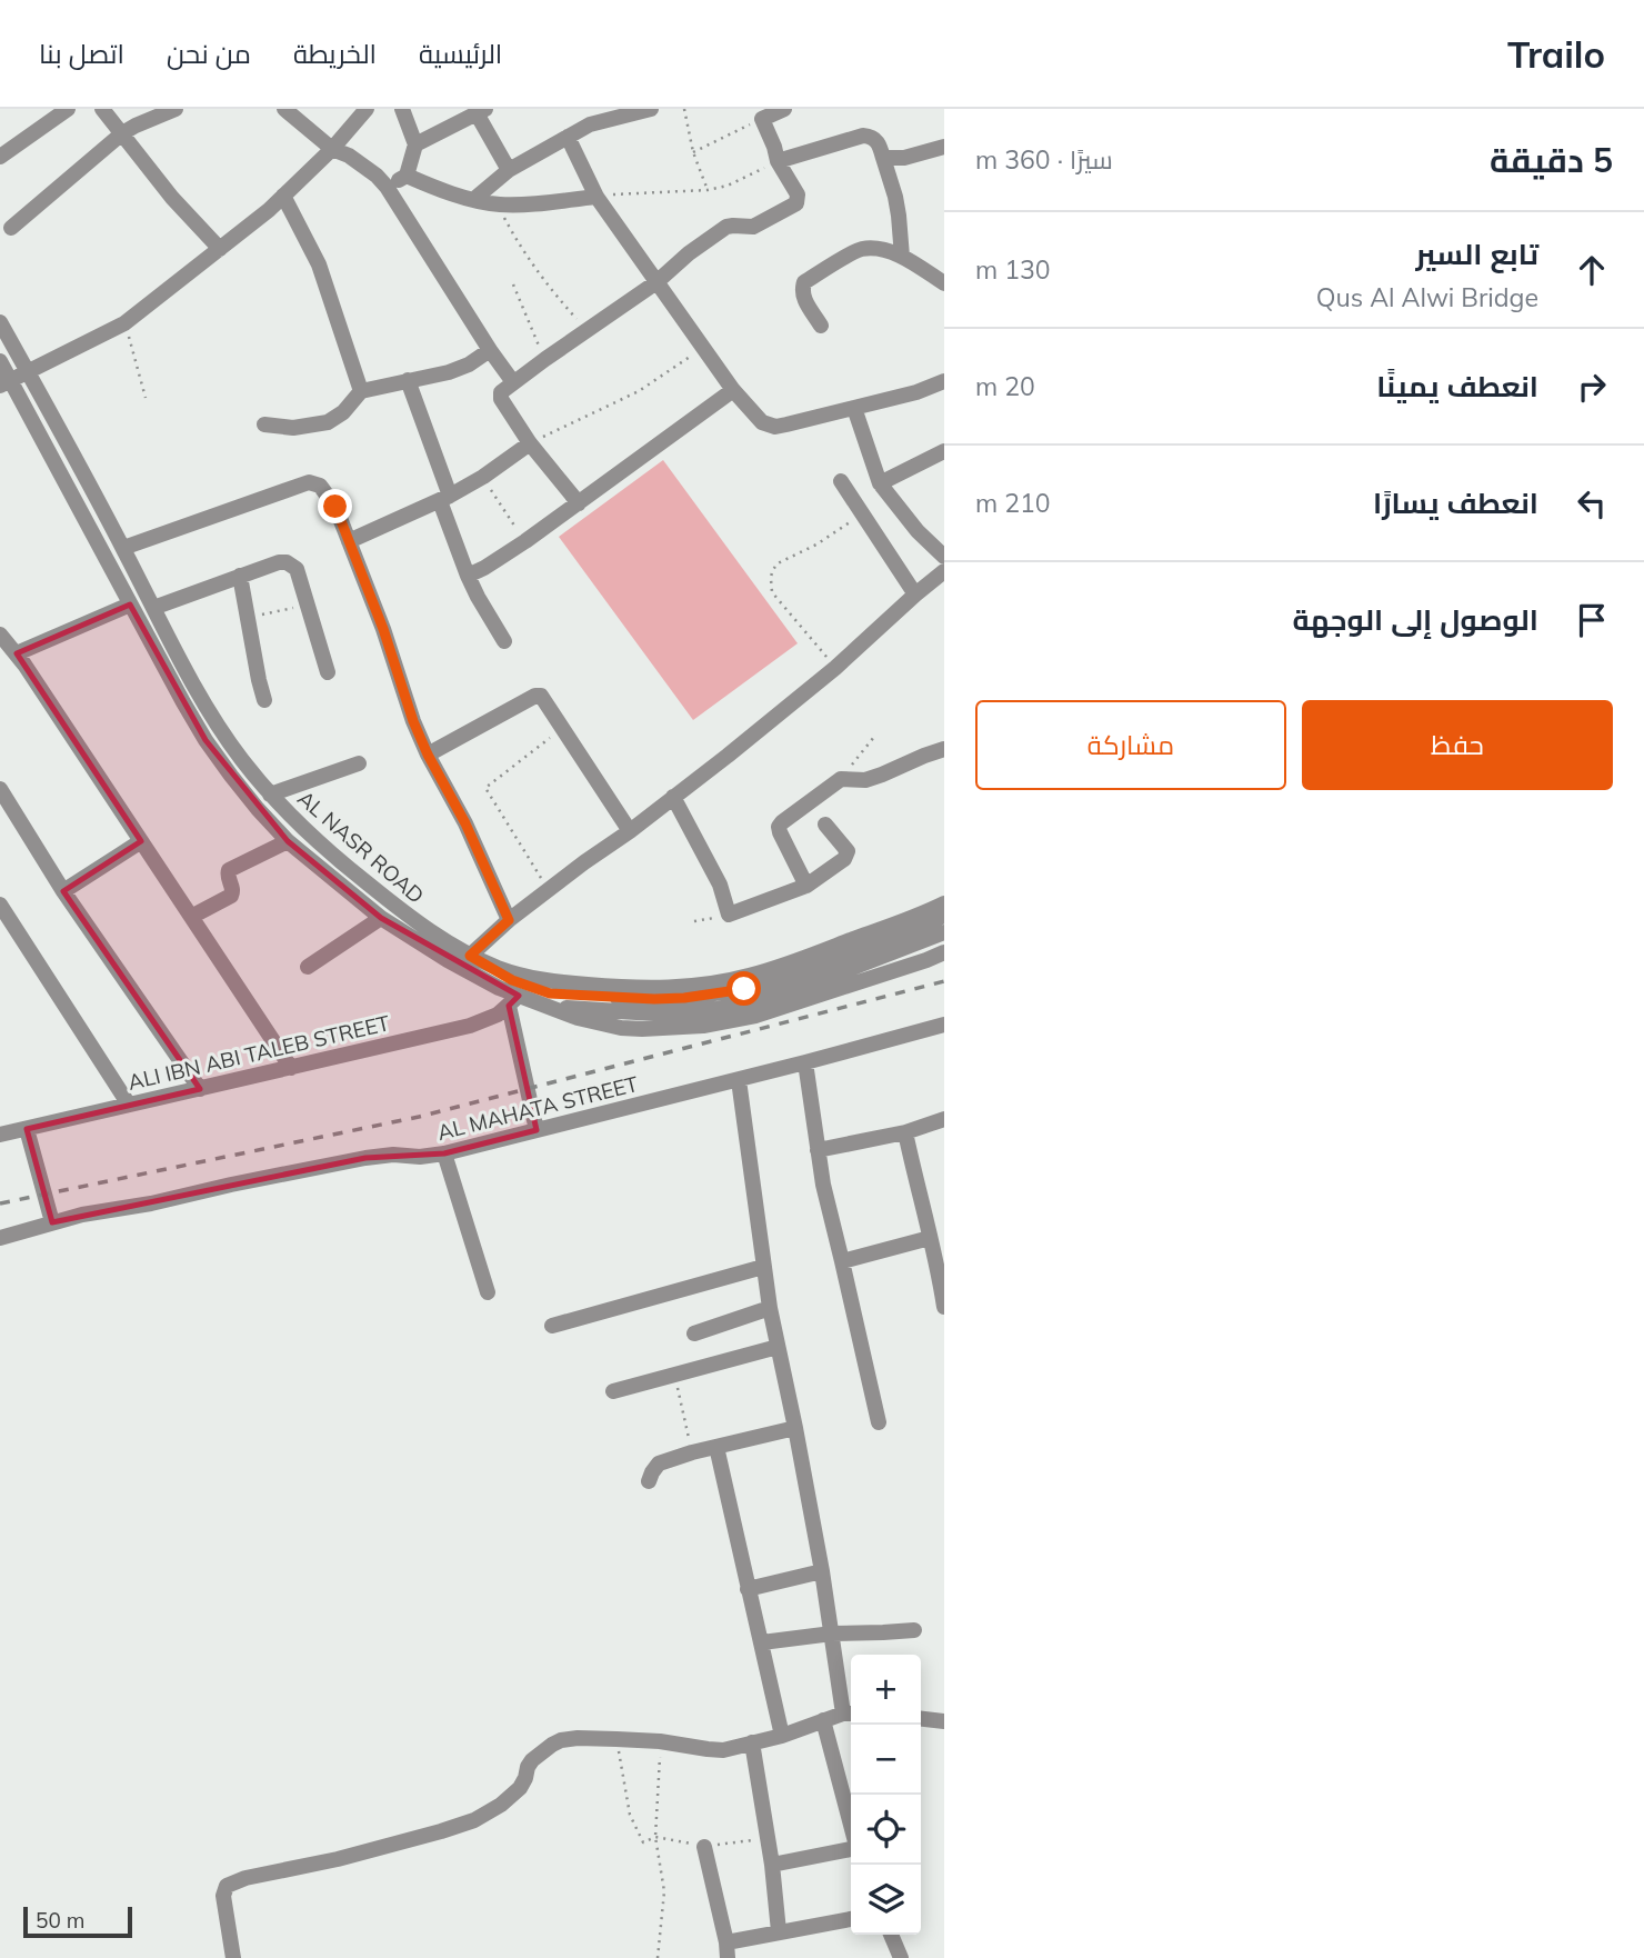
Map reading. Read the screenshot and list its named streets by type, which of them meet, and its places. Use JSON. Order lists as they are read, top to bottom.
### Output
{
  "streets": {
    "street": ["AL NASR ROAD", "ALI IBN ABI TALEB STREET", "AL MAHATA STREET"]
  },
  "crossings": [
    ["AL NASR ROAD", "ALI IBN ABI TALEB STREET"]
  ],
  "scale_bar": "50 m",
  "page": {
    "header": "Trailo",
    "nav": [
      "الرئيسية",
      "الخريطة",
      "من نحن",
      "اتصل بنا"
    ],
    "heading": ["5 دقيقة", "سيرًا · 360 m"],
    "list": [
      ["تابع السير", "Qus Al Alwi Bridge", "130 m"],
      ["انعطف يمينًا", "20 m"],
      ["انعطف يسارًا", "210 m"],
      "الوصول إلى الوجهة"
    ],
    "buttons": ["حفظ", "مشاركة"],
    "map_buttons": ["+", "−"],
    "scale": "50 m"
  }
}
